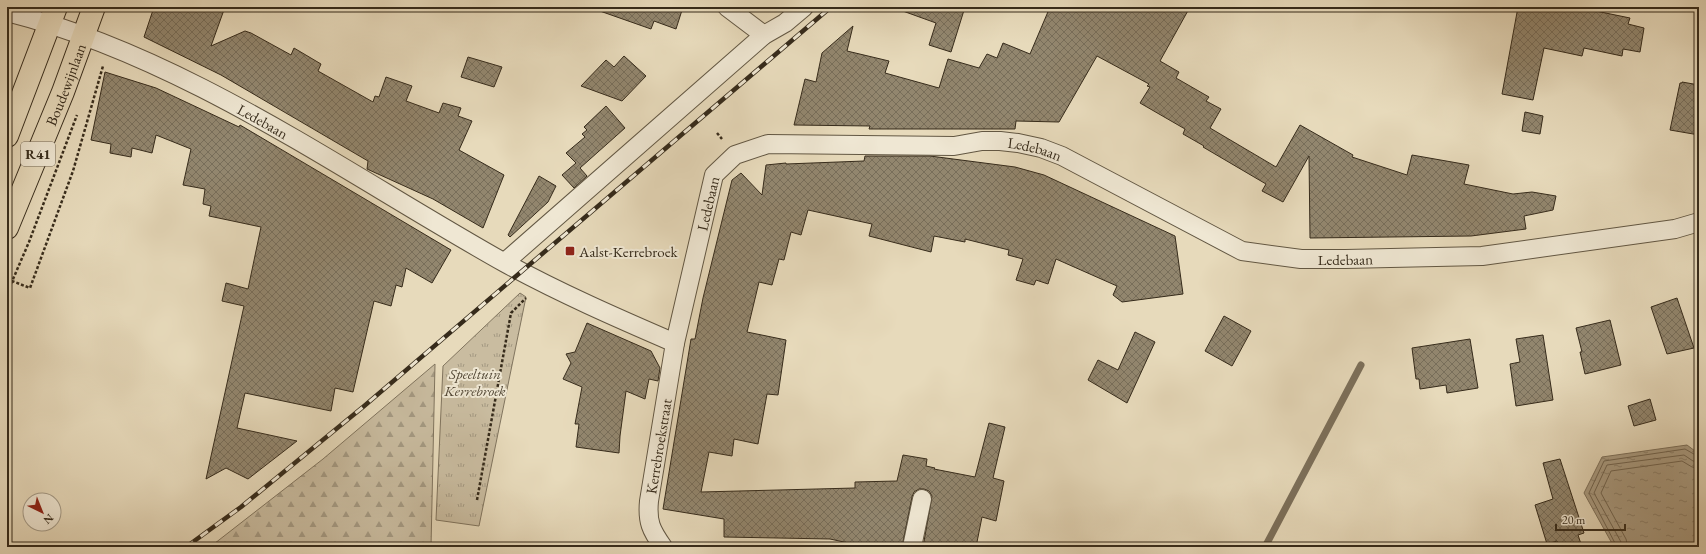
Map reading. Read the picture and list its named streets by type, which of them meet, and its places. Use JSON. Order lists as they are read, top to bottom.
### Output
{
  "streets": {
    "main road": ["Boudewijnlaan", "R41"],
    "street": ["Ledebaan", "Kerrebroekstraat"]
  },
  "crossings": [
    ["Boudewijnlaan", "Ledebaan"],
    ["Ledebaan", "R41"],
    ["Ledebaan", "Kerrebroekstraat"]
  ],
  "parks": ["Speeltuin Kerrebroek"],
  "places": {
    "transit": ["Aalst-Kerrebroek"]
  },
  "scale_bar": "20 m",
  "north": "bottom right"
}
